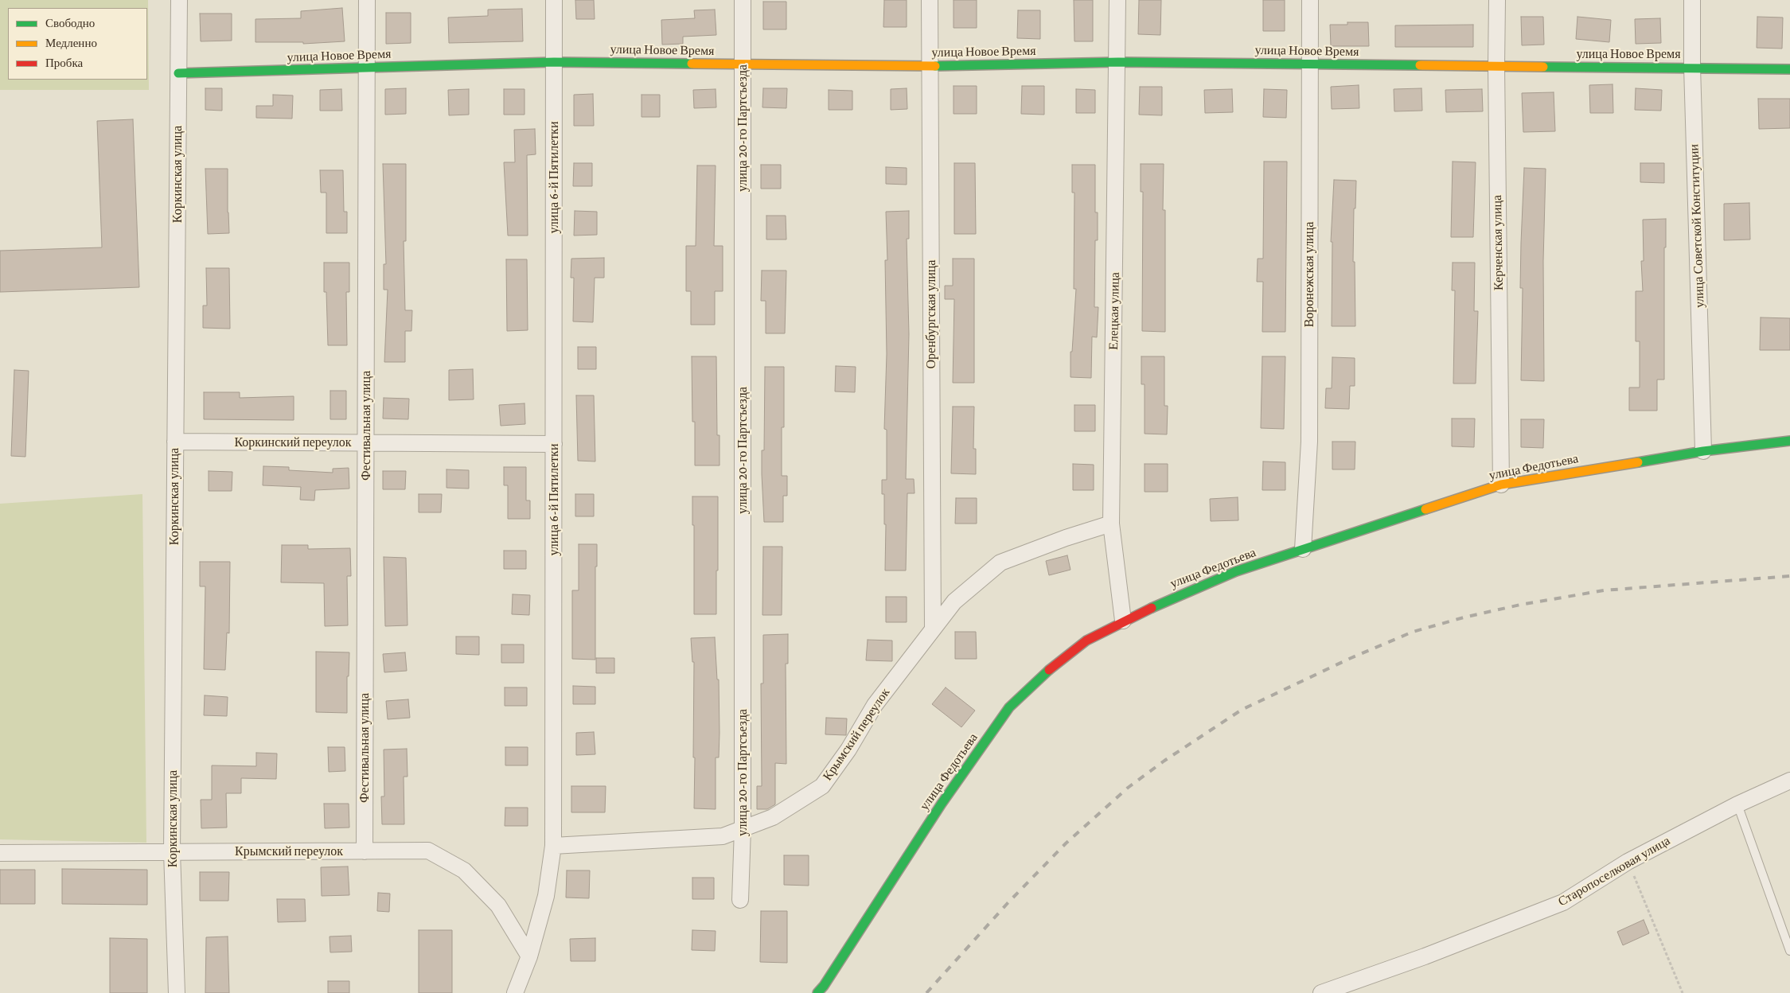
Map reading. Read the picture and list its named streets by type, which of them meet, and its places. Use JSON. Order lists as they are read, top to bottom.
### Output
{
  "streets": {
    "street": [
      "улица Новое Время",
      "улица 20-го Партсъезда",
      "Коркинская улица",
      "улица 6-й Пятилетки",
      "улица Советской Конституции",
      "Керченская улица",
      "Воронежская улица",
      "Елецкая улица",
      "Оренбургская улица",
      "Фестивальная улица",
      "Коркинский переулок",
      "улица Федотьева",
      "Крымский переулок",
      "Старопоселковая улица"
    ]
  },
  "crossings": [
    ["улица Новое Время", "улица 20-го Партсъезда"],
    ["улица Новое Время", "Коркинская улица"],
    ["улица Новое Время", "улица 6-й Пятилетки"],
    ["улица Новое Время", "улица Советской Конституции"],
    ["улица Новое Время", "Керченская улица"],
    ["улица Новое Время", "Воронежская улица"],
    ["улица Новое Время", "Елецкая улица"],
    ["улица Новое Время", "Оренбургская улица"],
    ["улица Новое Время", "Фестивальная улица"],
    ["улица 20-го Партсъезда", "Крымский переулок"],
    ["Коркинская улица", "Коркинский переулок"],
    ["Коркинская улица", "Крымский переулок"],
    ["улица 6-й Пятилетки", "Коркинский переулок"],
    ["улица 6-й Пятилетки", "Крымский переулок"],
    ["улица Советской Конституции", "улица Федотьева"],
    ["Керченская улица", "улица Федотьева"],
    ["Воронежская улица", "улица Федотьева"],
    ["Елецкая улица", "улица Федотьева"],
    ["Елецкая улица", "Крымский переулок"],
    ["Оренбургская улица", "Крымский переулок"],
    ["Фестивальная улица", "Коркинский переулок"],
    ["Фестивальная улица", "Крымский переулок"]
  ],
  "legend": ["Свободно", "Медленно", "Пробка"]
}
